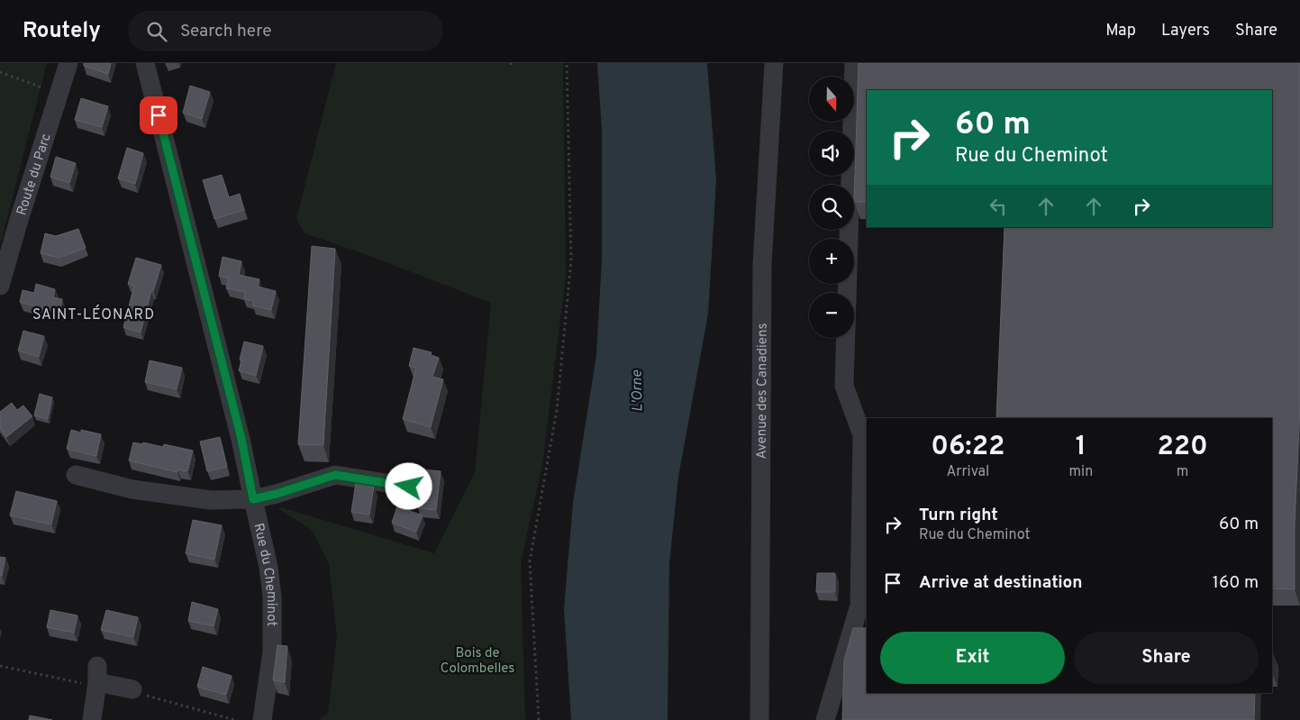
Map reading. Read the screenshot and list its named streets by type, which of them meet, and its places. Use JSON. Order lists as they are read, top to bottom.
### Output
{
  "streets": {
    "street": ["Route du Parc", "Avenue des Canadiens", "Rue du Cheminot"]
  },
  "districts": ["SAINT-LÉONARD"],
  "water": ["L'Orne"],
  "parks": ["Bois de Colombelles"],
  "north": "bottom",
  "page": {
    "header": "Routely",
    "search": "Search here",
    "nav": ["Map", "Layers", "Share"],
    "map_buttons": ["+", "−"],
    "turn": ["60 m", "Rue du Cheminot"],
    "eta": [
      "06:22",
      "Arrival",
      "1",
      "min",
      "220",
      "m"
    ],
    "list": [
      {
        "name": "Turn right",
        "note": "Rue du Cheminot",
        "value": "60 m"
      },
      {
        "name": "Arrive at destination",
        "value": "160 m"
      }
    ],
    "buttons": ["Exit", "Share"]
  }
}
